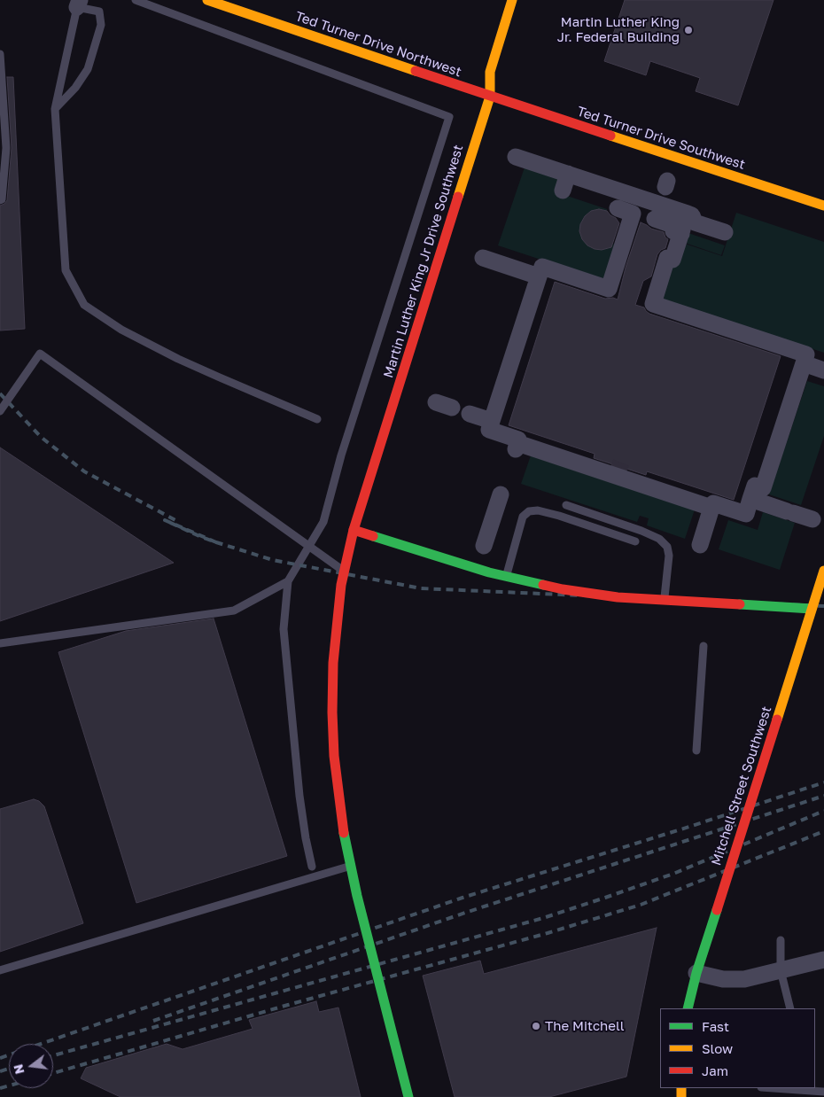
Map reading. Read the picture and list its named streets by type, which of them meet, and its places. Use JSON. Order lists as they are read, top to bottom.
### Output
{
  "streets": {
    "main road": [
      "Ted Turner Drive Northwest",
      "Ted Turner Drive Southwest",
      "Martin Luther King Jr Drive Southwest",
      "Mitchell Street Southwest"
    ]
  },
  "crossings": [
    ["Ted Turner Drive Northwest", "Ted Turner Drive Southwest"],
    ["Ted Turner Drive Northwest", "Martin Luther King Jr Drive Southwest"],
    ["Ted Turner Drive Southwest", "Martin Luther King Jr Drive Southwest"]
  ],
  "places": ["Martin Luther King Jr. Federal Building", "The Mitchell"],
  "legend": ["Fast", "Slow", "Jam"],
  "north": "left"
}
